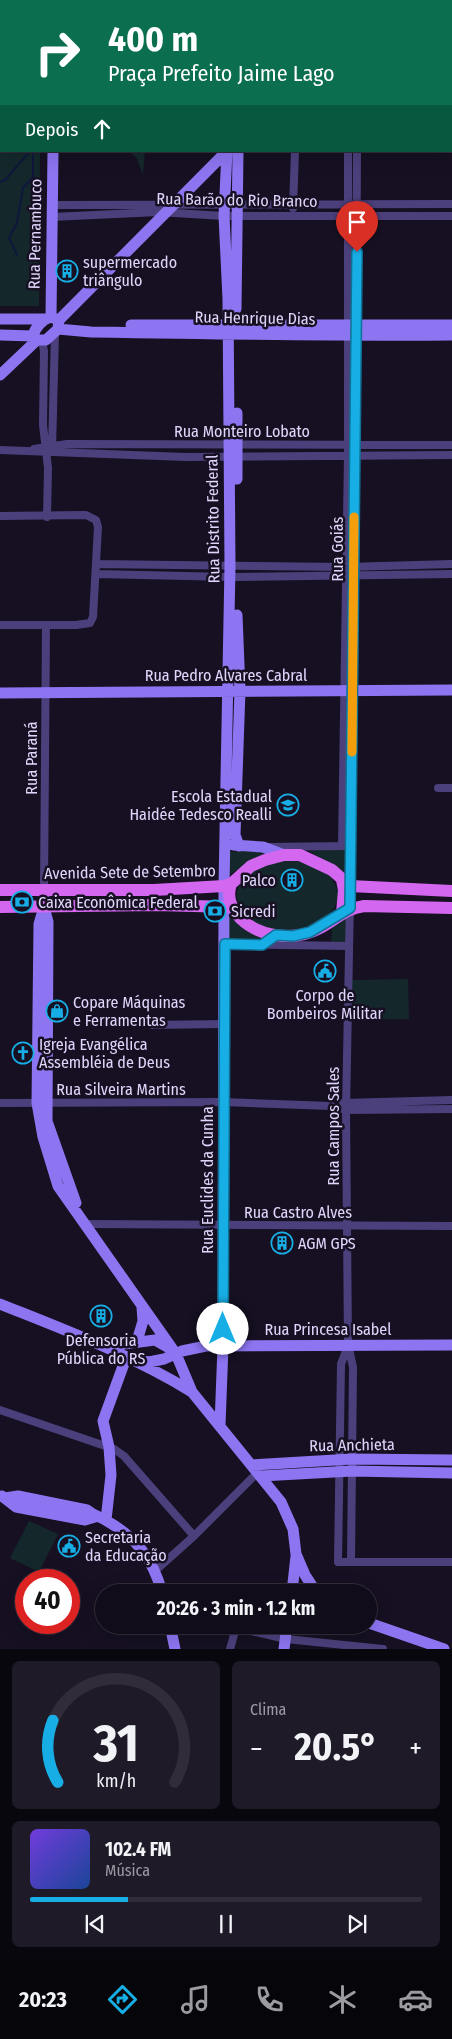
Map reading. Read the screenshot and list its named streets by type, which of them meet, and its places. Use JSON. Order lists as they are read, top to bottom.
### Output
{
  "streets": {
    "main road": ["Avenida Sete de Setembro"],
    "street": [
      "Rua Barão do Rio Branco",
      "Rua Pernambuco",
      "Rua Henrique Dias",
      "Rua Monteiro Lobato",
      "Rua Distrito Federal",
      "Rua Goiás",
      "Rua Pedro Alvares Cabral",
      "Rua Paraná",
      "Rua Silveira Martins",
      "Rua Campos Sales",
      "Rua Euclides da Cunha",
      "Rua Castro Alves",
      "Rua Princesa Isabel",
      "Rua Anchieta"
    ]
  },
  "crossings": [
    ["Rua Barão do Rio Branco", "Rua Pernambuco"],
    ["Rua Barão do Rio Branco", "Rua Distrito Federal"],
    ["Rua Barão do Rio Branco", "Rua Goiás"],
    ["Rua Pernambuco", "Rua Henrique Dias"],
    ["Rua Pernambuco", "Rua Monteiro Lobato"],
    ["Rua Henrique Dias", "Rua Distrito Federal"],
    ["Rua Henrique Dias", "Rua Goiás"],
    ["Rua Monteiro Lobato", "Rua Distrito Federal"],
    ["Rua Monteiro Lobato", "Rua Goiás"],
    ["Rua Distrito Federal", "Rua Goiás"],
    ["Rua Distrito Federal", "Rua Pedro Alvares Cabral"],
    ["Rua Distrito Federal", "Avenida Sete de Setembro"],
    ["Rua Distrito Federal", "Rua Campos Sales"],
    ["Rua Distrito Federal", "Rua Euclides da Cunha"],
    ["Rua Goiás", "Rua Pedro Alvares Cabral"],
    ["Rua Goiás", "Avenida Sete de Setembro"],
    ["Rua Goiás", "Rua Campos Sales"],
    ["Rua Goiás", "Rua Euclides da Cunha"],
    ["Rua Pedro Alvares Cabral", "Rua Paraná"],
    ["Rua Paraná", "Avenida Sete de Setembro"],
    ["Avenida Sete de Setembro", "Rua Campos Sales"],
    ["Avenida Sete de Setembro", "Rua Euclides da Cunha"],
    ["Rua Silveira Martins", "Rua Campos Sales"],
    ["Rua Silveira Martins", "Rua Euclides da Cunha"],
    ["Rua Campos Sales", "Rua Euclides da Cunha"],
    ["Rua Campos Sales", "Rua Castro Alves"],
    ["Rua Campos Sales", "Rua Princesa Isabel"],
    ["Rua Campos Sales", "Rua Anchieta"],
    ["Rua Euclides da Cunha", "Rua Castro Alves"],
    ["Rua Euclides da Cunha", "Rua Princesa Isabel"]
  ],
  "places": {
    "building": [
      "supermercado triângulo",
      "Palco",
      "AGM GPS",
      "Defensoria Pública do RS"
    ],
    "school or university": ["Escola Estadual Haidée Tedesco Realli"],
    "bank": ["Caixa Econômica Federal", "Sicredi"],
    "public building": ["Corpo de Bombeiros Militar", "Secretaria da Educação"],
    "shop": ["Copare Máquinas e Ferramentas"],
    "church": ["Igreja Evangélica Assembléia de Deus"]
  },
  "page": {
    "turn": ["400 m", "Praça Prefeito Jaime Lago"],
    "then": "Depois",
    "limit": "40",
    "trip": "20:26 · 3 min · 1.2 km",
    "tile": "Clima",
    "heat": ["−", "20.5°", "+"],
    "song": ["102.4 FM", "Música"],
    "tabs": "20:23",
    "gauge": ["31", "km/h"]
  }
}
